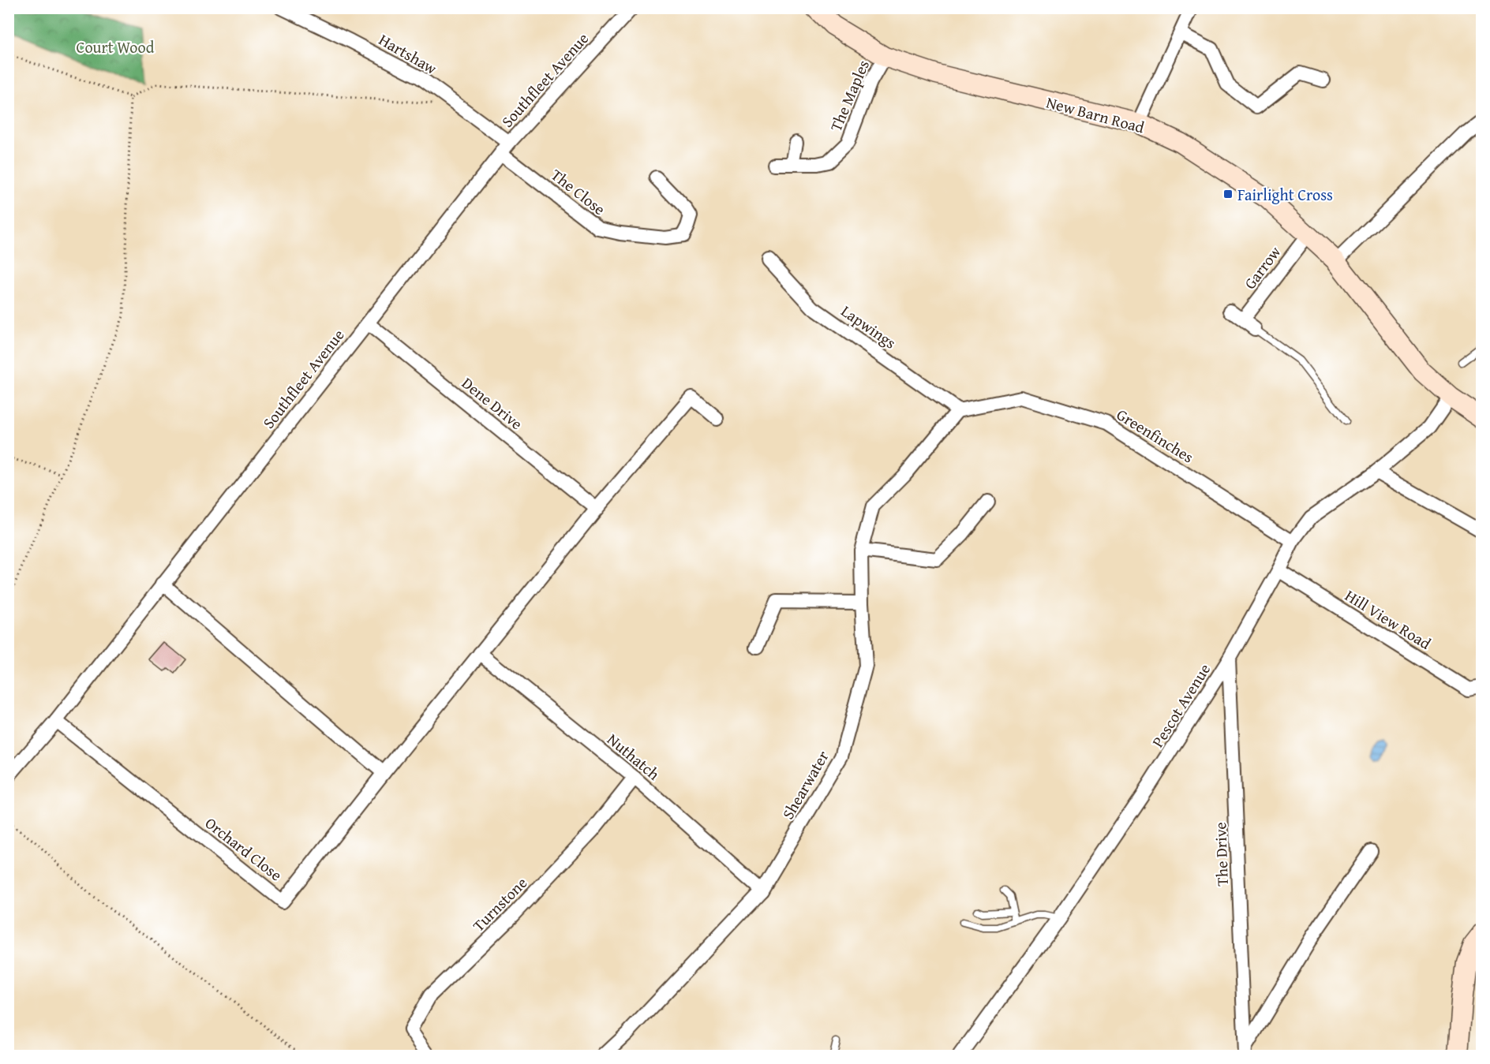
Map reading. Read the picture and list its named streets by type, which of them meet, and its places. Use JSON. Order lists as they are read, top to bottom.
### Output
{
  "streets": {
    "street": [
      "Hartshaw",
      "Southfleet Avenue",
      "The Maples",
      "New Barn Road",
      "The Close",
      "Garrow",
      "Lapwings",
      "Dene Drive",
      "Greenfinches",
      "Hill View Road",
      "Pescot Avenue",
      "Nuthatch",
      "Shearwater",
      "Orchard Close",
      "The Drive",
      "Turnstone"
    ]
  },
  "crossings": [
    ["Hartshaw", "Southfleet Avenue"],
    ["Hartshaw", "The Close"],
    ["Southfleet Avenue", "The Close"],
    ["Southfleet Avenue", "Dene Drive"],
    ["Southfleet Avenue", "Orchard Close"],
    ["The Maples", "New Barn Road"],
    ["New Barn Road", "Garrow"],
    ["New Barn Road", "Pescot Avenue"],
    ["Lapwings", "Greenfinches"],
    ["Lapwings", "Shearwater"],
    ["Greenfinches", "Pescot Avenue"],
    ["Greenfinches", "Shearwater"],
    ["Hill View Road", "Pescot Avenue"],
    ["Pescot Avenue", "The Drive"],
    ["Nuthatch", "Shearwater"],
    ["Nuthatch", "Orchard Close"],
    ["Nuthatch", "Turnstone"]
  ],
  "parks": ["Court Wood"],
  "places": {
    "transit": ["Fairlight Cross"]
  }
}
